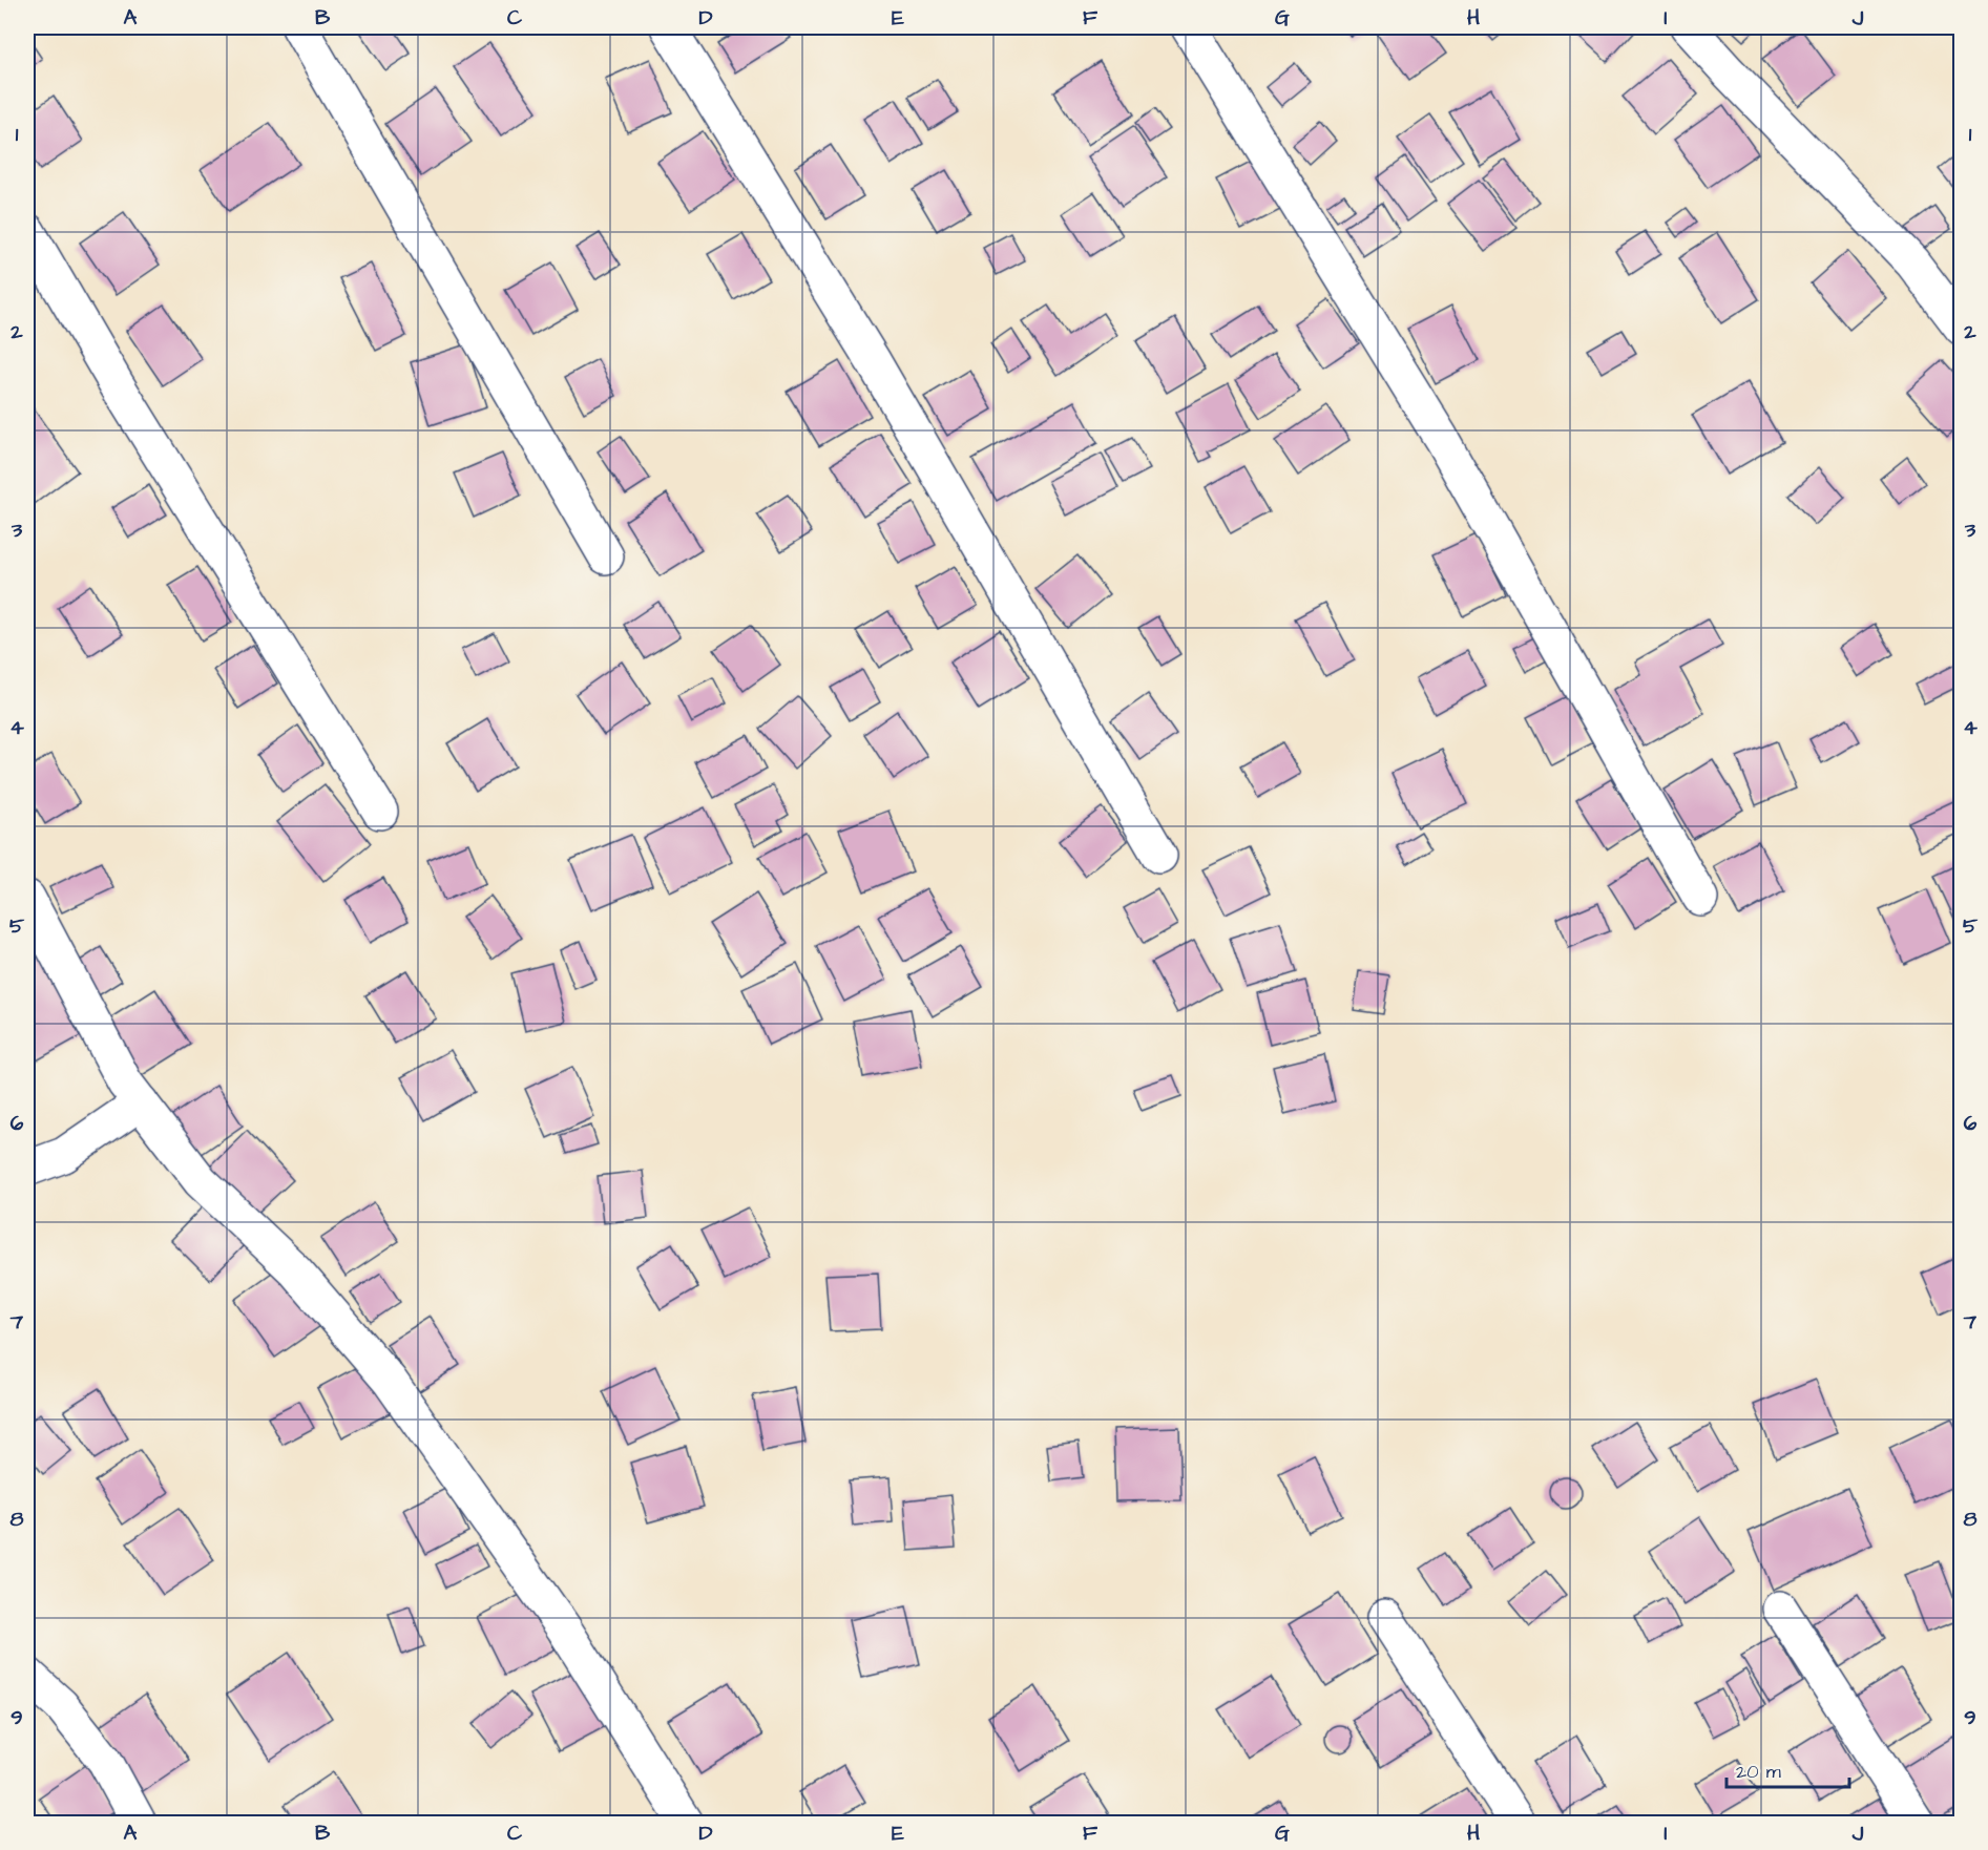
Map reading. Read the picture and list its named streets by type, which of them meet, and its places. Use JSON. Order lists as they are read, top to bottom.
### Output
{
  "scale_bar": "20 m",
  "grid": {
    "columns": [
      "A",
      "B",
      "C",
      "D",
      "E",
      "F",
      "G",
      "H",
      "I",
      "J"
    ],
    "rows": [
      "1",
      "2",
      "3",
      "4",
      "5",
      "6",
      "7",
      "8",
      "9"
    ]
  }
}
